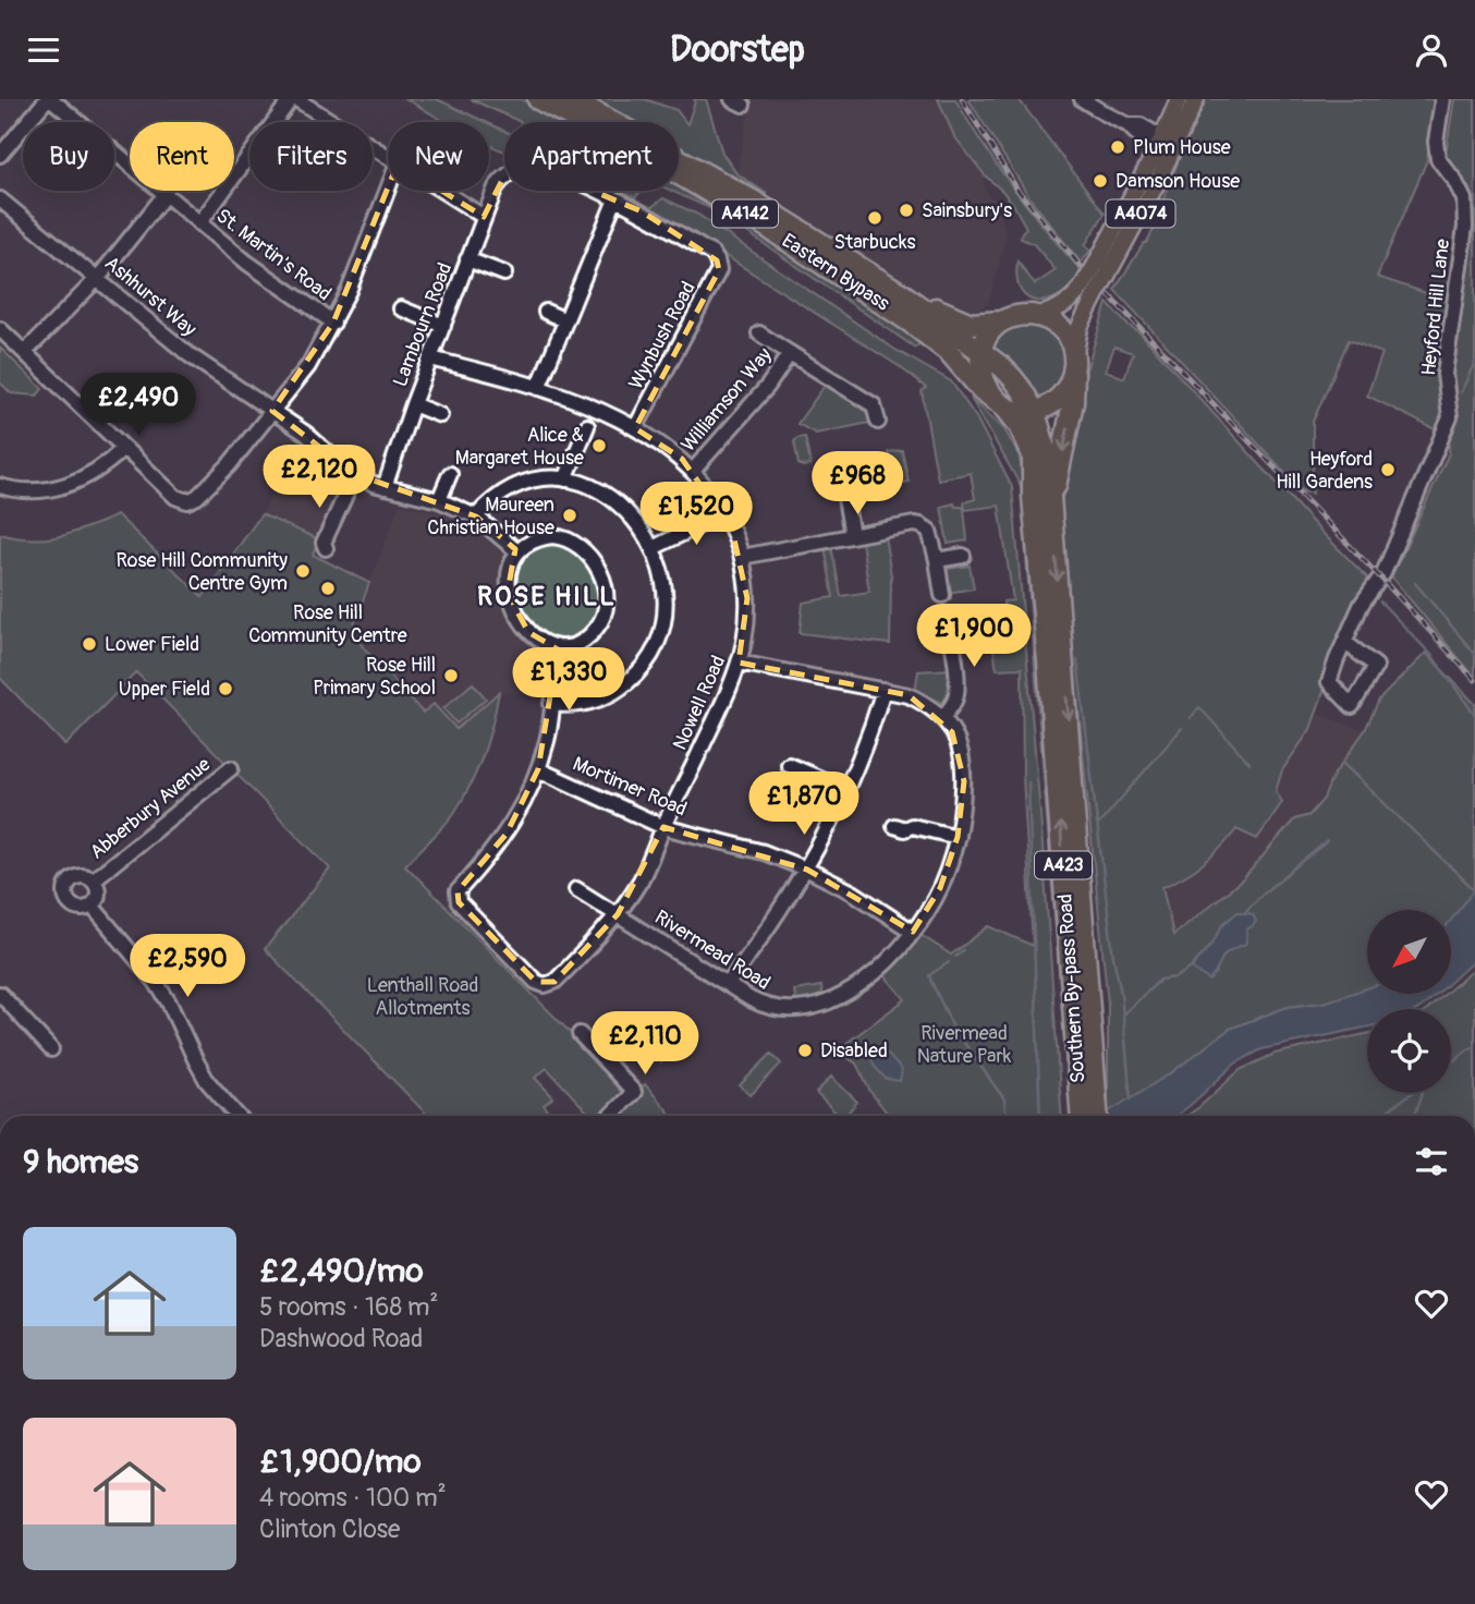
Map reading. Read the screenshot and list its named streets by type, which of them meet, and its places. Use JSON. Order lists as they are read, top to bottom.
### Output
{
  "streets": {
    "highway": [
      "A4142",
      "Eastern Bypass",
      "A423",
      "Southern By-pass Road"
    ],
    "main road": ["A4074"],
    "street": [
      "St. Martin's Road",
      "Ashhurst Way",
      "Heyford Hill Lane",
      "Lambourn Road",
      "Wynbush Road",
      "Williamson Way",
      "Nowell Road",
      "Mortimer Road",
      "Abberbury Avenue",
      "Rivermead Road"
    ]
  },
  "crossings": [
    ["A4074", "Eastern Bypass"],
    ["A4074", "Southern By-pass Road"],
    ["Eastern Bypass", "A423"],
    ["Eastern Bypass", "Southern By-pass Road"],
    ["Ashhurst Way", "Lambourn Road"],
    ["Lambourn Road", "Wynbush Road"],
    ["Lambourn Road", "Nowell Road"],
    ["Wynbush Road", "Nowell Road"],
    ["Williamson Way", "Nowell Road"],
    ["Nowell Road", "Mortimer Road"],
    ["Nowell Road", "Rivermead Road"],
    ["Mortimer Road", "Rivermead Road"],
    ["A423", "Southern By-pass Road"]
  ],
  "districts": ["ROSE HILL"],
  "parks": ["Lenthall Road Allotments", "Rivermead Nature Park"],
  "places": [
    "Plum House",
    "Damson House",
    "Sainsbury's",
    "Starbucks",
    "Alice & Margaret House",
    "Heyford Hill Gardens",
    "Maureen Christian House",
    "Rose Hill Community Centre Gym",
    "Rose Hill Community Centre",
    "Lower Field",
    "Rose Hill Primary School",
    "Upper Field",
    "Disabled"
  ],
  "north": "bottom left",
  "page": {
    "header": "Doorstep",
    "chip": [
      "Buy",
      "Rent",
      "Filters",
      "New",
      "Apartment"
    ],
    "price": [
      "£2,490",
      "£2,120",
      "£968",
      "£1,520",
      "£1,900",
      "£1,330",
      "£1,870",
      "£2,590",
      "£2,110"
    ],
    "heading": "9 homes",
    "list": [
      {
        "name": "£2,490/mo",
        "note": "5 rooms · 168 m² · Dashwood Road"
      },
      {
        "name": "£1,900/mo",
        "note": "4 rooms · 100 m² · Clinton Close"
      }
    ]
  }
}
